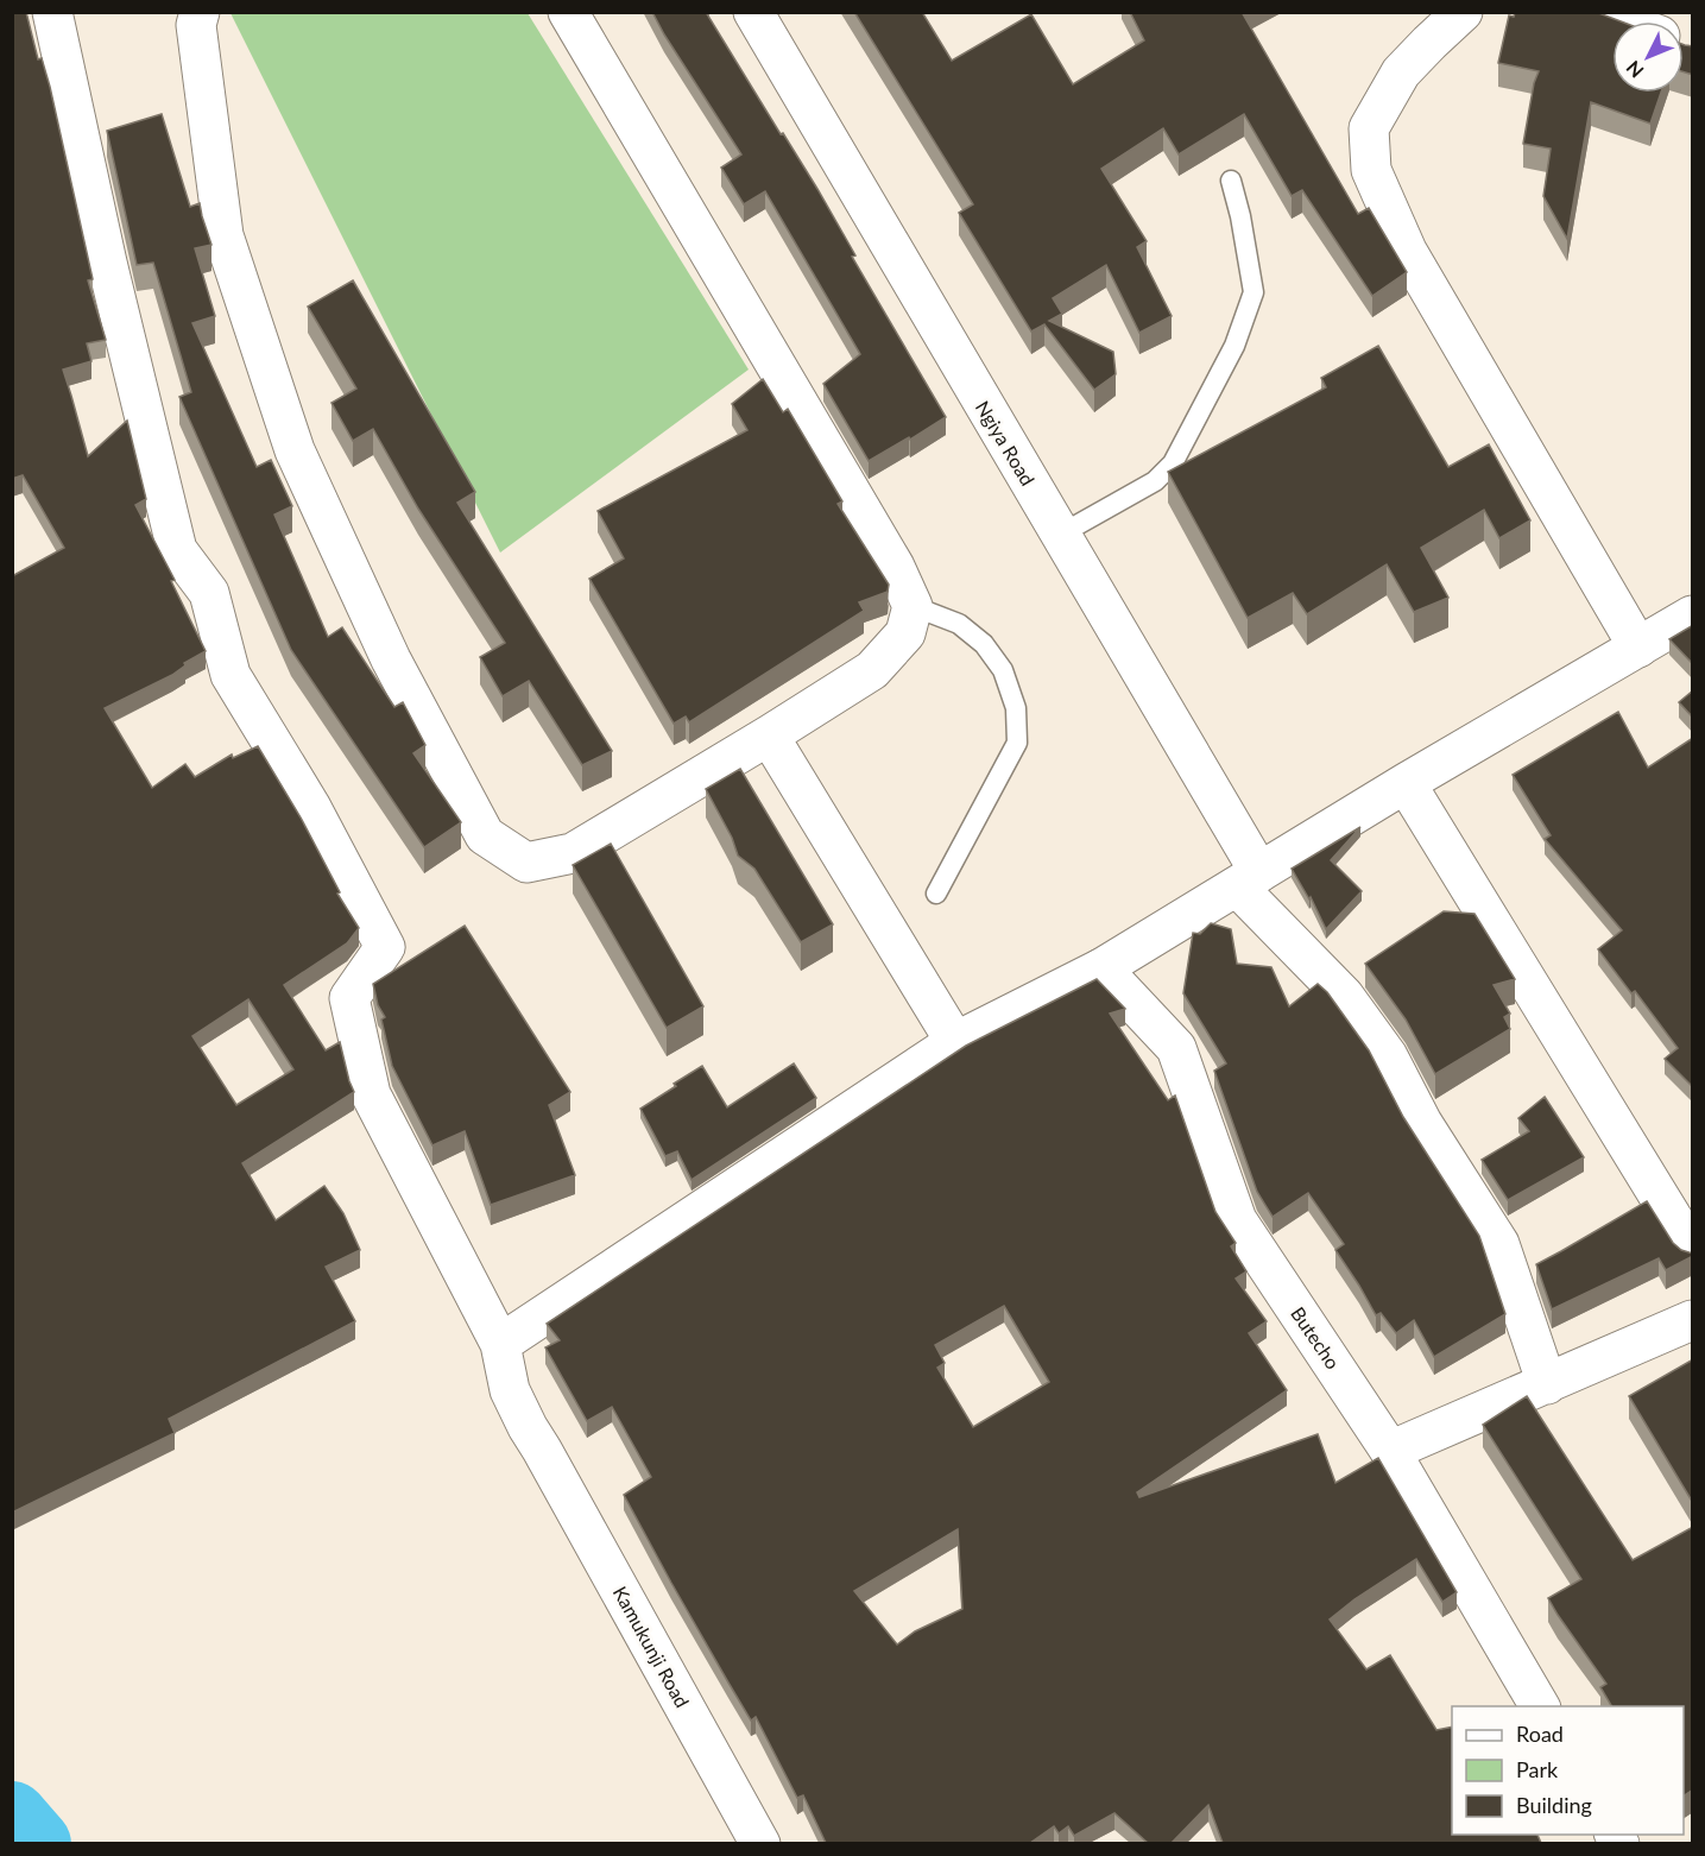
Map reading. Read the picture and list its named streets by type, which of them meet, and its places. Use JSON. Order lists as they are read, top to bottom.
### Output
{
  "streets": {
    "street": ["Ngiya Road", "Butecho", "Kamukunji Road"]
  },
  "legend": ["Road", "Park", "Building"],
  "north": "bottom left"
}
